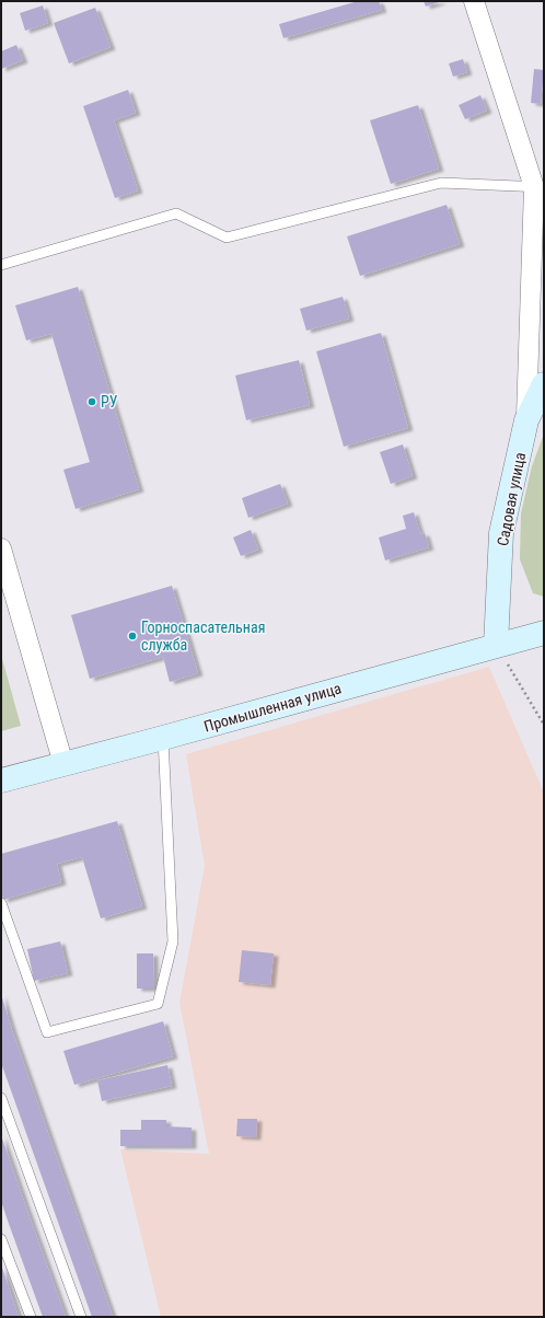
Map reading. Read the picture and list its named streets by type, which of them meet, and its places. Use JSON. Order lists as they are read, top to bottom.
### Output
{
  "streets": {
    "main road": ["Садовая улица", "Промышленная улица"]
  },
  "crossings": [
    ["Садовая улица", "Промышленная улица"]
  ],
  "places": ["РУ", "Горноспасательная служба"]
}
